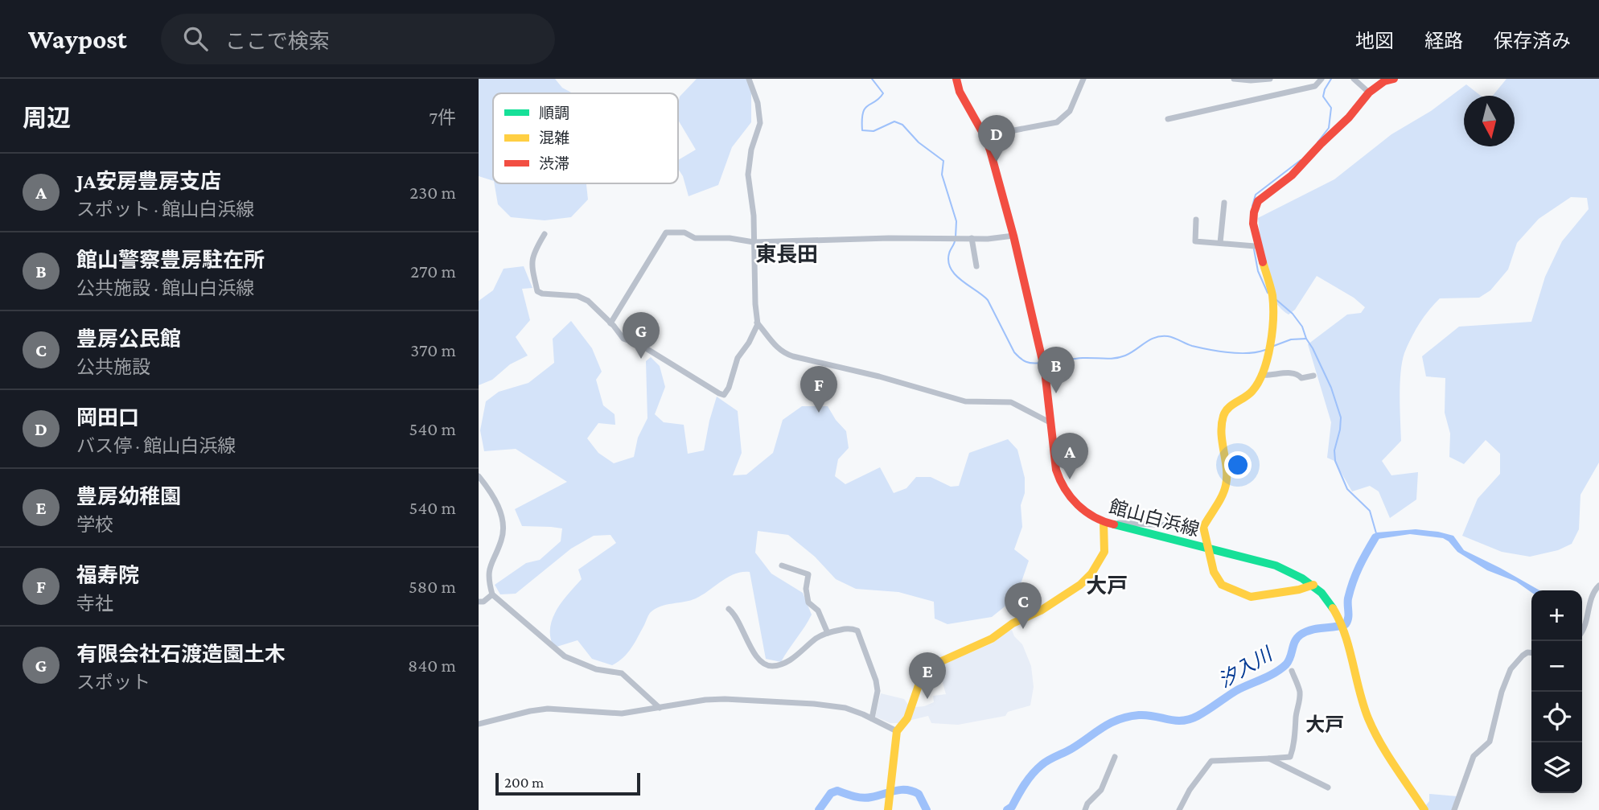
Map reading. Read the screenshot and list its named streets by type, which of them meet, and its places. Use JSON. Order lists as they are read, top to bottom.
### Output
{
  "streets": {
    "street": ["館山白浜線"]
  },
  "districts": ["東長田", "大戸", "大戸"],
  "water": ["汐入川"],
  "legend": ["順調", "混雑", "渋滞"],
  "scale_bar": "200 m",
  "north": "bottom",
  "page": {
    "header": "Waypost",
    "search": "ここで検索",
    "nav": ["地図", "経路", "保存済み"],
    "heading": ["周辺", "7件"],
    "pins": [
      "D",
      "G",
      "B",
      "F",
      "A",
      "C",
      "E"
    ],
    "list": [
      {
        "mark": "A",
        "name": "JA安房豊房支店",
        "note": "スポット · 館山白浜線",
        "value": "230 m"
      },
      {
        "mark": "B",
        "name": "館山警察豊房駐在所",
        "note": "公共施設 · 館山白浜線",
        "value": "270 m"
      },
      {
        "mark": "C",
        "name": "豊房公民館",
        "note": "公共施設",
        "value": "370 m"
      },
      {
        "mark": "D",
        "name": "岡田口",
        "note": "バス停 · 館山白浜線",
        "value": "540 m"
      },
      {
        "mark": "E",
        "name": "豊房幼稚園",
        "note": "学校",
        "value": "540 m"
      },
      {
        "mark": "F",
        "name": "福寿院",
        "note": "寺社",
        "value": "580 m"
      },
      {
        "mark": "G",
        "name": "有限会社石渡造園土木",
        "note": "スポット",
        "value": "840 m"
      }
    ],
    "map_buttons": ["+", "−"],
    "scale": "200 m"
  }
}
